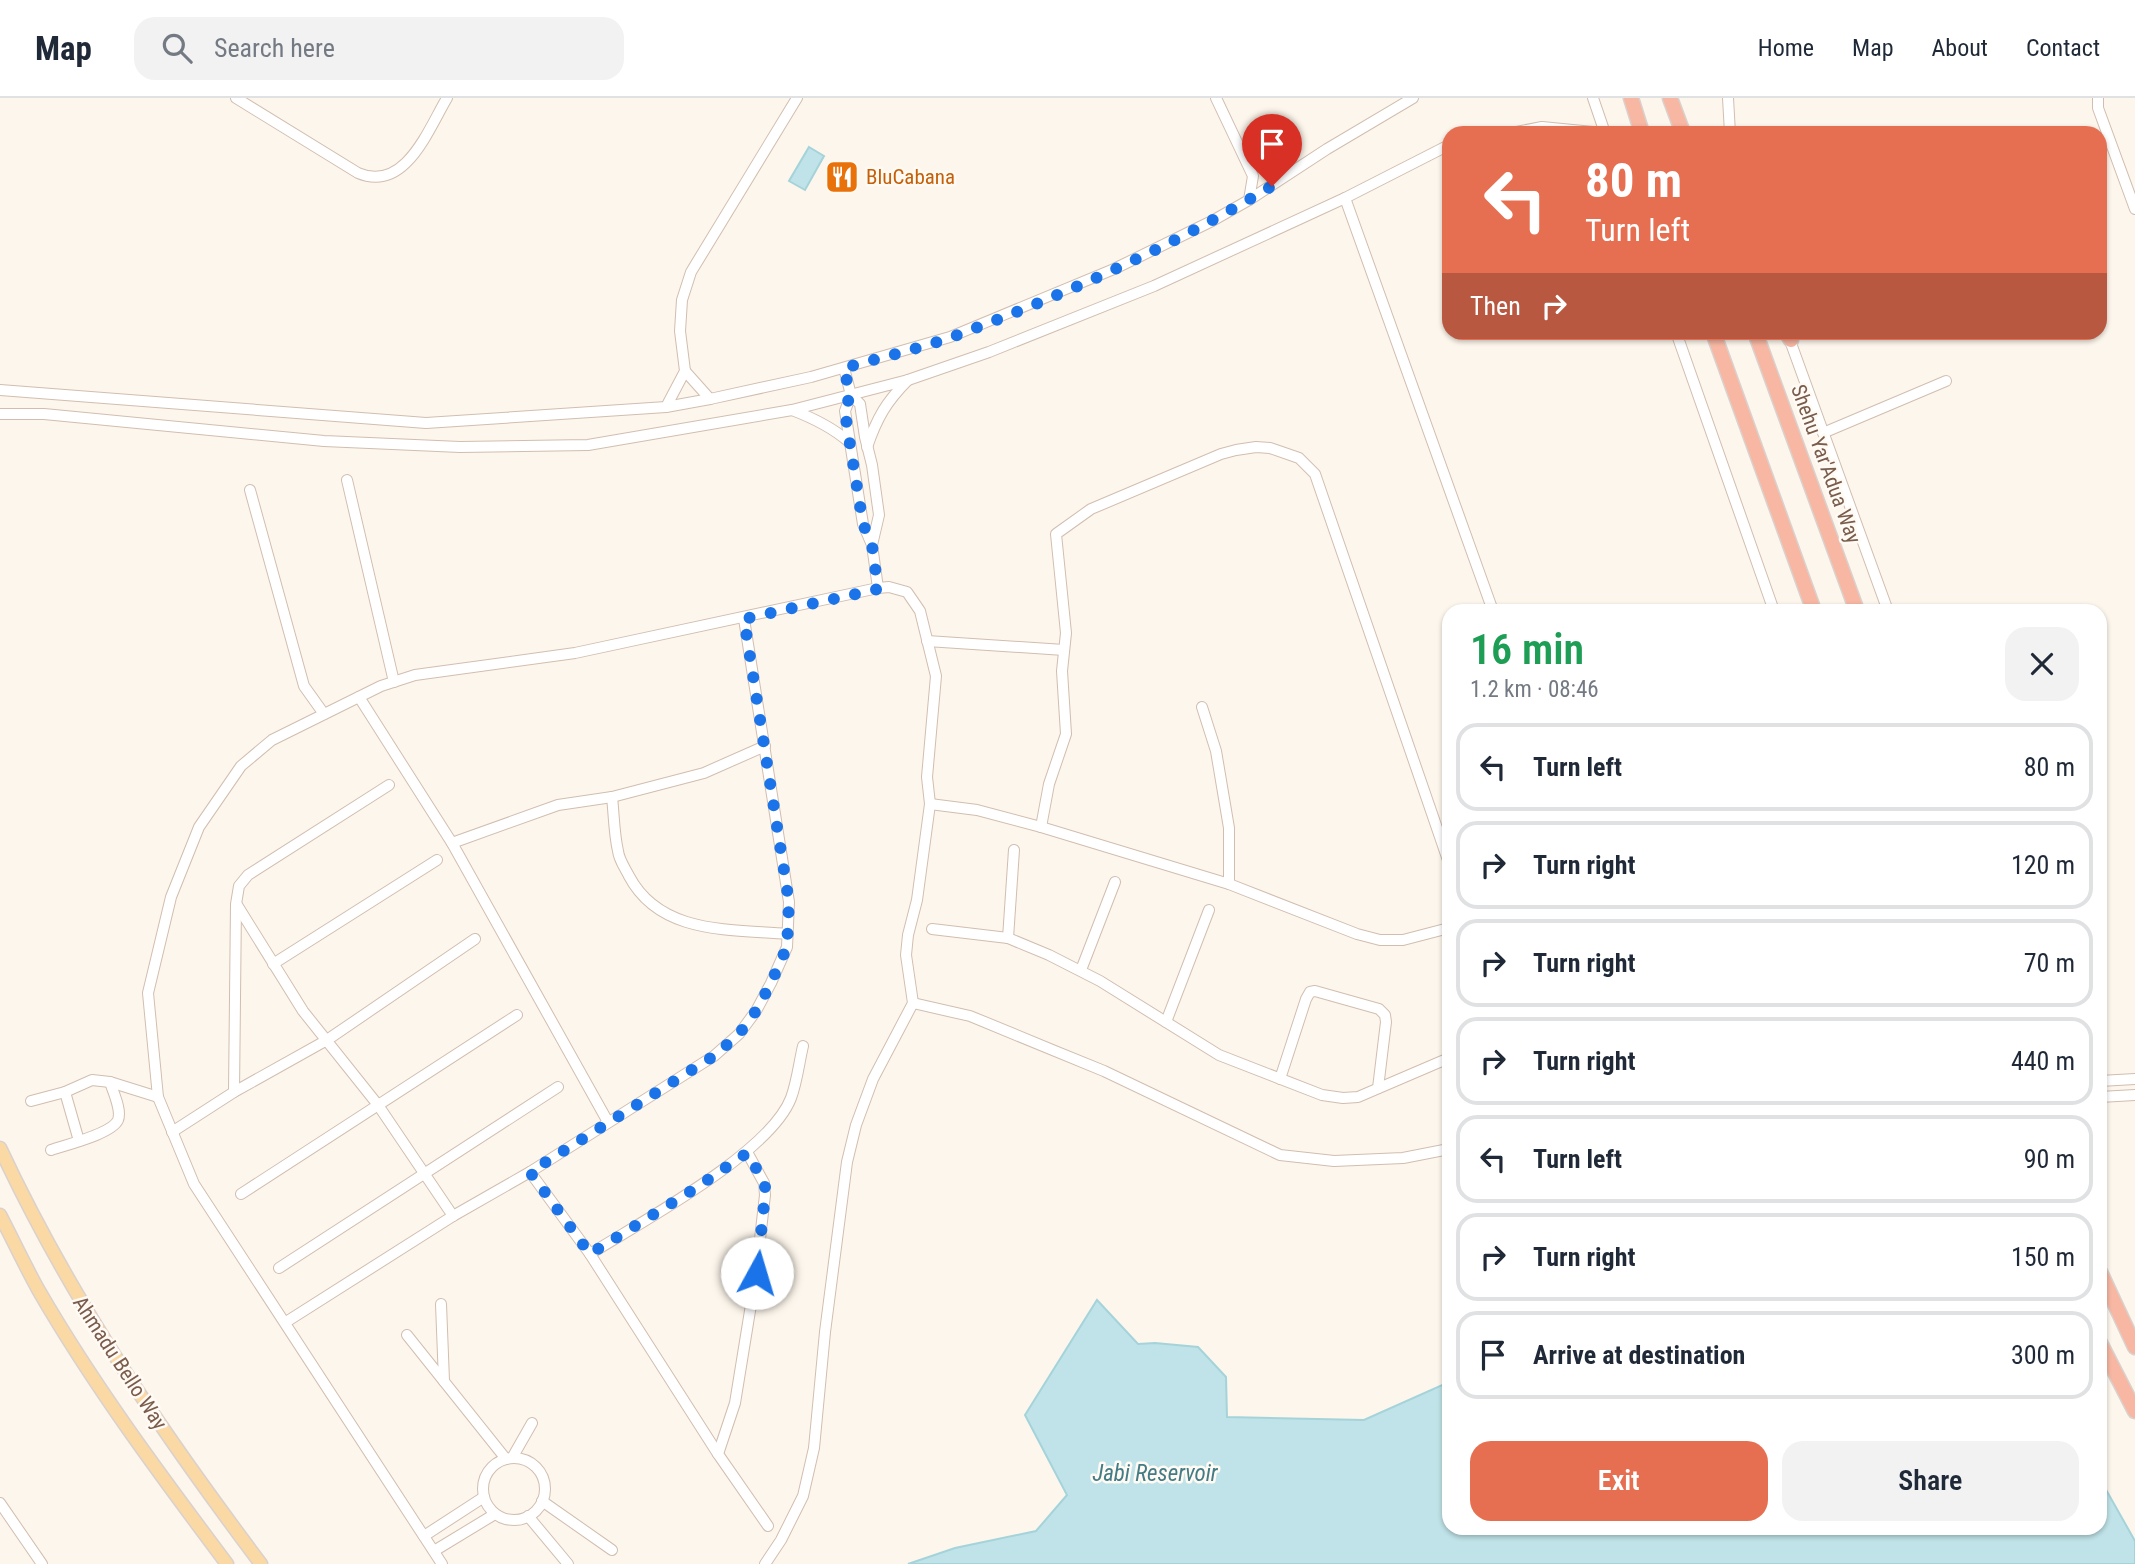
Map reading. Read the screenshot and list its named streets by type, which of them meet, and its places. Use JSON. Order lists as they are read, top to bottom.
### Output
{
  "streets": {
    "highway": ["Shehu Yar'Adua Way"],
    "main road": ["Ahmadu Bello Way"]
  },
  "water": ["Jabi Reservoir"],
  "places": {
    "restaurant": ["BluCabana"]
  },
  "page": {
    "header": "Map",
    "search": "Search here",
    "nav": [
      "Home",
      "Map",
      "About",
      "Contact"
    ],
    "turn": ["80 m", "Turn left"],
    "then": "Then",
    "heading": ["16 min", "1.2 km · 08:46"],
    "list": [
      {
        "name": "Turn left",
        "value": "80 m"
      },
      {
        "name": "Turn right",
        "value": "120 m"
      },
      {
        "name": "Turn right",
        "value": "70 m"
      },
      {
        "name": "Turn right",
        "value": "440 m"
      },
      {
        "name": "Turn left",
        "value": "90 m"
      },
      {
        "name": "Turn right",
        "value": "150 m"
      },
      {
        "name": "Arrive at destination",
        "value": "300 m"
      }
    ],
    "buttons": ["Exit", "Share"]
  }
}
